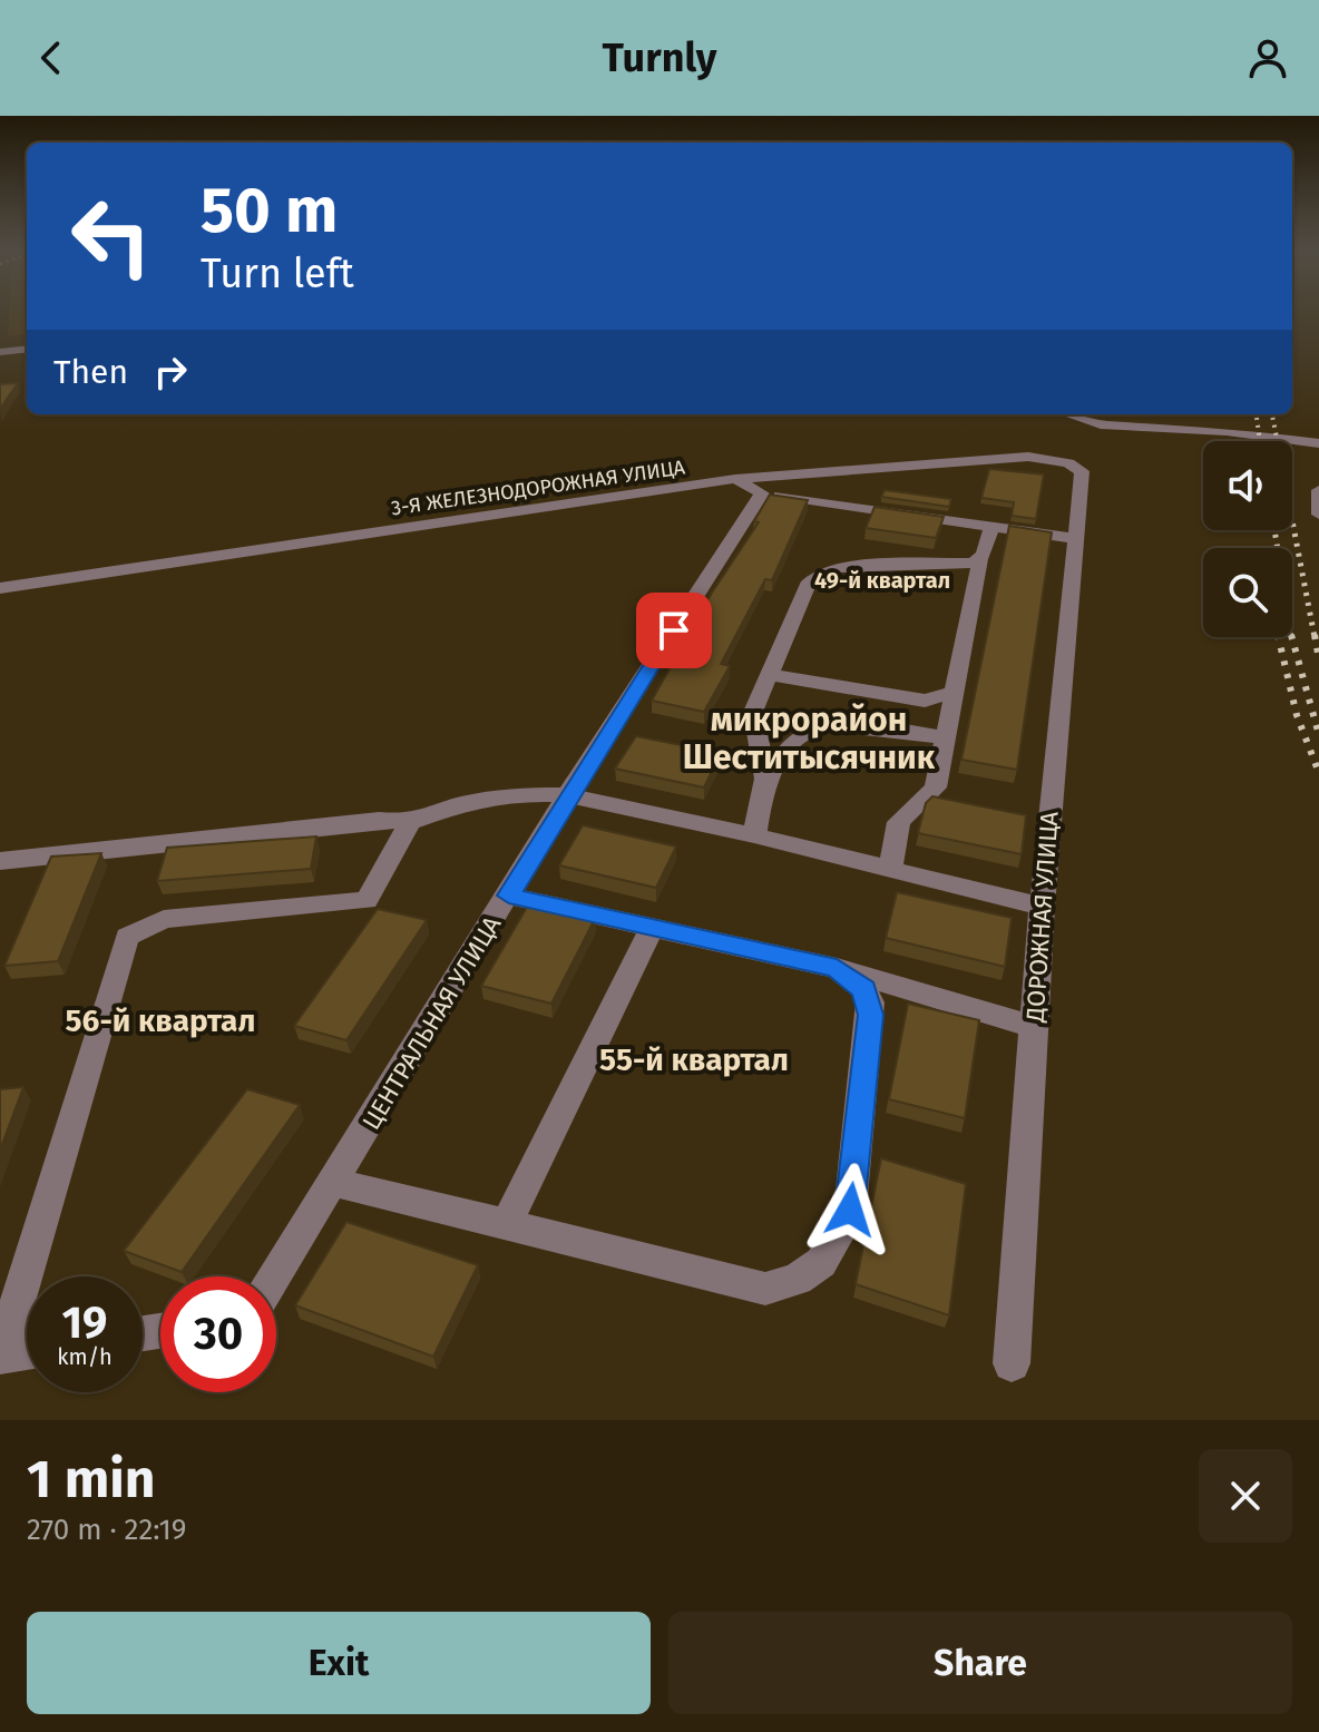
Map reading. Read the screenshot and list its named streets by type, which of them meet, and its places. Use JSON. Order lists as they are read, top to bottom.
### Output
{
  "streets": {
    "street": ["3-Я ЖЕЛЕЗНОДОРОЖНАЯ УЛИЦА", "ДОРОЖНАЯ УЛИЦА", "ЦЕНТРАЛЬНАЯ УЛИЦА"]
  },
  "crossings": [
    ["3-Я ЖЕЛЕЗНОДОРОЖНАЯ УЛИЦА", "ДОРОЖНАЯ УЛИЦА"]
  ],
  "districts": [
    "49-й квартал",
    "микрорайон Шеститысячник",
    "56-й квартал",
    "55-й квартал"
  ],
  "page": {
    "header": "Turnly",
    "turn": ["50 m", "Turn left"],
    "then": "Then",
    "speed": "19 km/h",
    "limit": "30",
    "heading": ["1 min", "270 m · 22:19"],
    "buttons": ["Exit", "Share"]
  }
}
